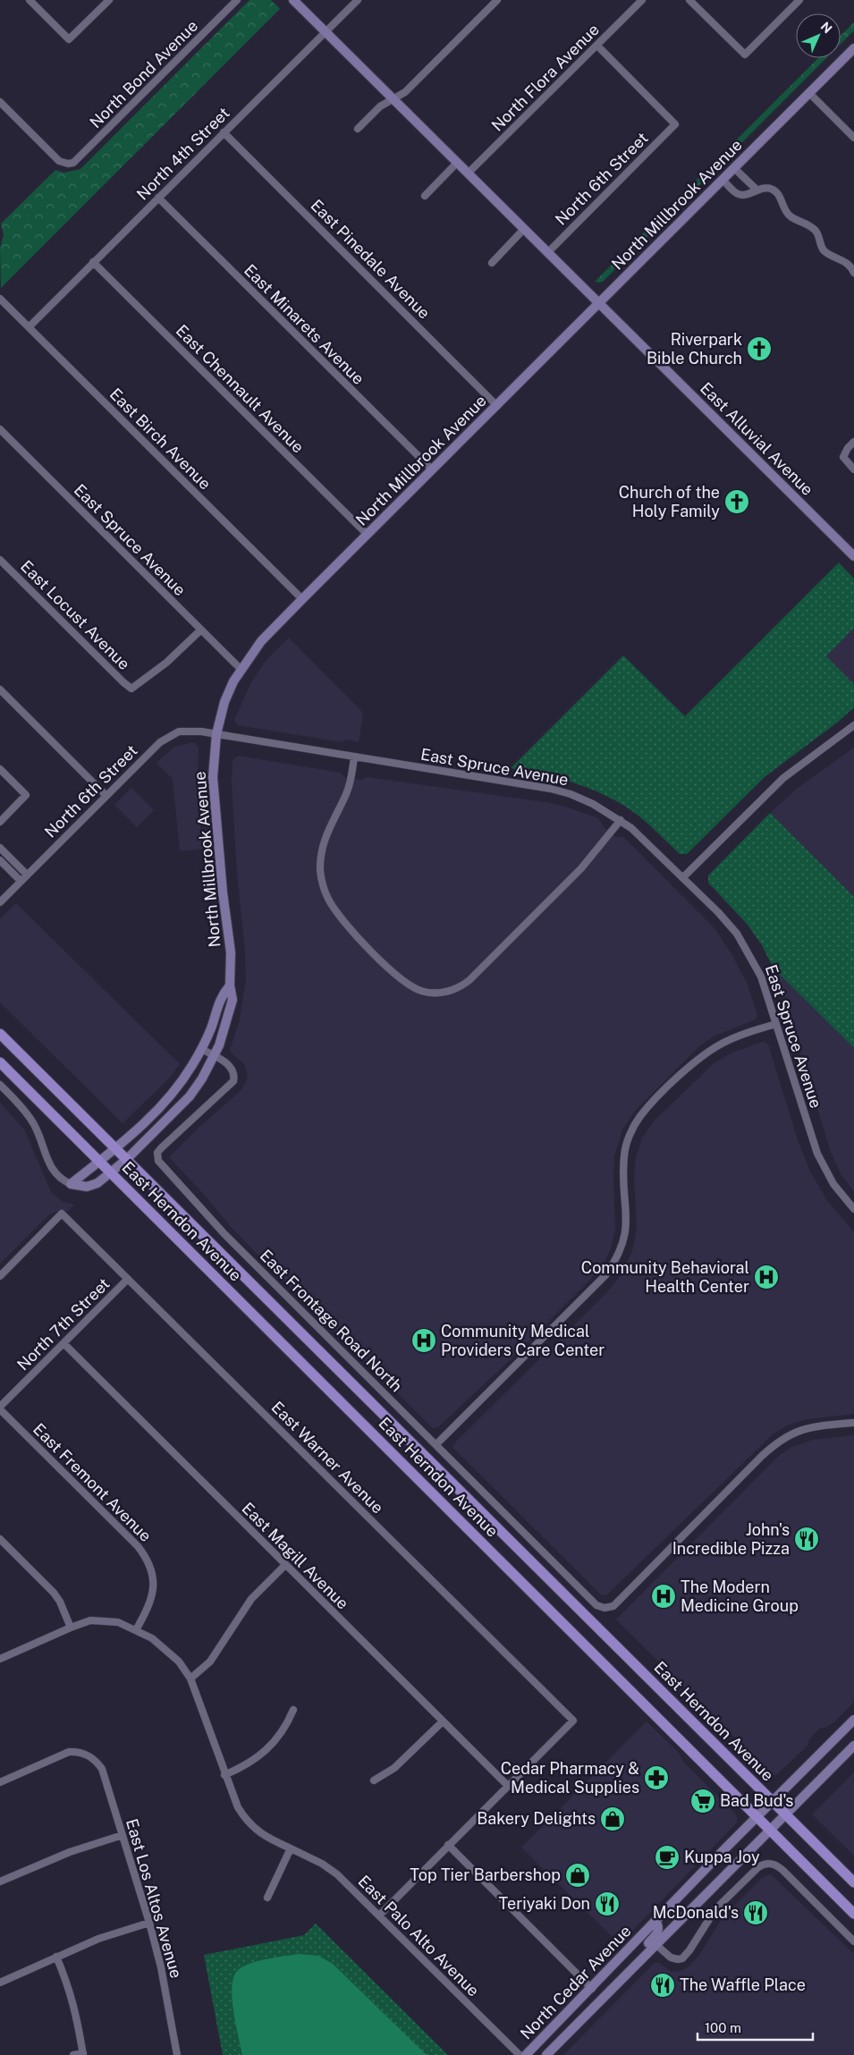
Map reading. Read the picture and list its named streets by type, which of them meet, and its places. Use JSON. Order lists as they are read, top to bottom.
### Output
{
  "streets": {
    "main road": [
      "North Millbrook Avenue",
      "East Alluvial Avenue",
      "East Herndon Avenue",
      "North Cedar Avenue"
    ],
    "street": [
      "North Bond Avenue",
      "North Flora Avenue",
      "North 4th Street",
      "North 6th Street",
      "East Pinedale Avenue",
      "East Minarets Avenue",
      "East Chennault Avenue",
      "East Birch Avenue",
      "East Spruce Avenue",
      "East Locust Avenue",
      "East Frontage Road North",
      "North 7th Street",
      "East Warner Avenue",
      "East Fremont Avenue",
      "East Magill Avenue",
      "East Los Altos Avenue",
      "East Palo Alto Avenue"
    ]
  },
  "crossings": [
    ["North Flora Avenue", "North 6th Street"],
    ["North Flora Avenue", "East Alluvial Avenue"],
    ["North 4th Street", "East Pinedale Avenue"],
    ["North 4th Street", "East Minarets Avenue"],
    ["North 4th Street", "East Chennault Avenue"],
    ["North 4th Street", "East Birch Avenue"],
    ["North 4th Street", "East Alluvial Avenue"],
    ["North 6th Street", "North Millbrook Avenue"],
    ["North 6th Street", "East Alluvial Avenue"],
    ["North 6th Street", "East Spruce Avenue"],
    ["North Millbrook Avenue", "East Pinedale Avenue"],
    ["North Millbrook Avenue", "East Minarets Avenue"],
    ["North Millbrook Avenue", "East Chennault Avenue"],
    ["North Millbrook Avenue", "East Birch Avenue"],
    ["North Millbrook Avenue", "East Alluvial Avenue"],
    ["North Millbrook Avenue", "East Spruce Avenue"],
    ["North Millbrook Avenue", "East Herndon Avenue"],
    ["North Millbrook Avenue", "East Frontage Road North"],
    ["East Spruce Avenue", "East Locust Avenue"],
    ["East Herndon Avenue", "North Cedar Avenue"],
    ["North 7th Street", "East Warner Avenue"],
    ["North 7th Street", "East Fremont Avenue"],
    ["North 7th Street", "East Magill Avenue"],
    ["East Warner Avenue", "East Magill Avenue"],
    ["East Fremont Avenue", "East Palo Alto Avenue"]
  ],
  "places": {
    "church": ["Riverpark Bible Church", "Church of the Holy Family"],
    "hospital": ["Community Behavioral Health Center", "Community Medical Providers Care Center", "The Modern Medicine Group"],
    "restaurant": [
      "John's Incredible Pizza",
      "Teriyaki Don",
      "McDonald's",
      "The Waffle Place"
    ],
    "pharmacy": ["Cedar Pharmacy & Medical Supplies"],
    "supermarket": ["Bad Bud's"],
    "shop": ["Bakery Delights", "Top Tier Barbershop"],
    "cafe": ["Kuppa Joy"]
  },
  "scale_bar": "100 m",
  "north": "top right"
}
